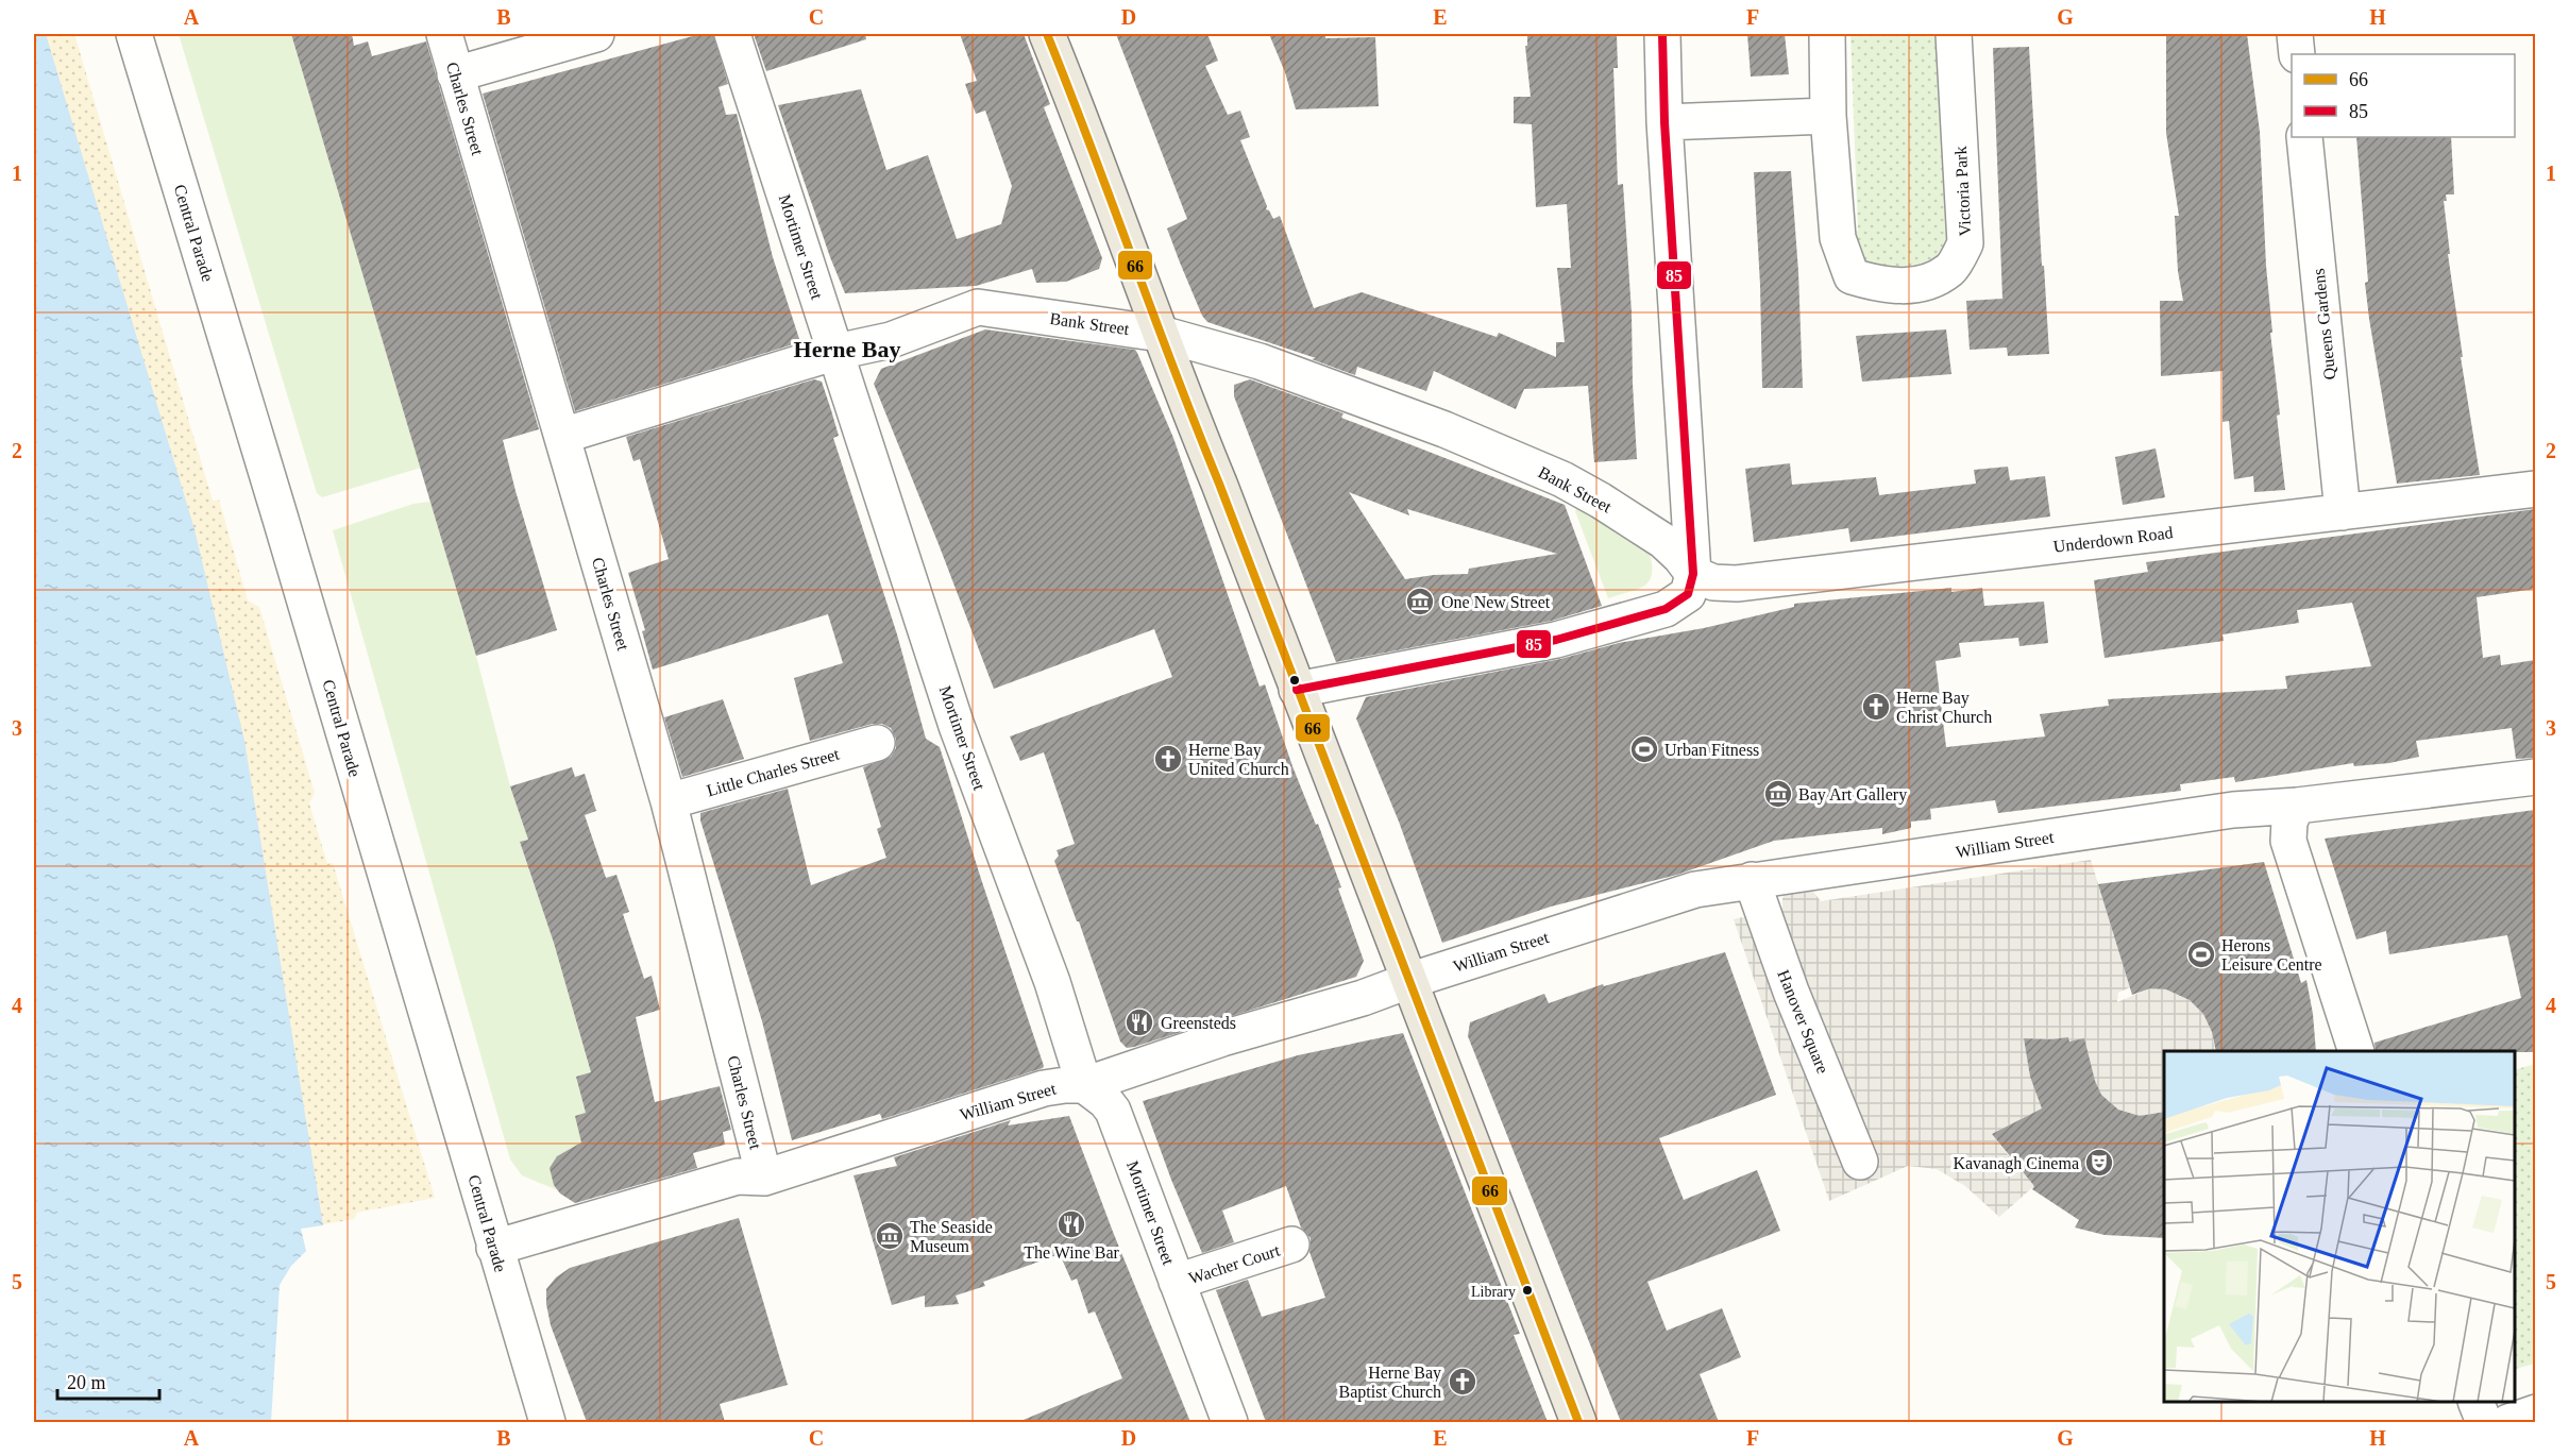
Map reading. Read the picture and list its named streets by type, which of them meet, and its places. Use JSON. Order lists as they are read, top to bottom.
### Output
{
  "streets": {
    "street": [
      "Charles Street",
      "Victoria Park",
      "Central Parade",
      "Mortimer Street",
      "Bank Street",
      "Queens Gardens",
      "Underdown Road",
      "Little Charles Street",
      "William Street",
      "Hanover Square",
      "Wacher Court"
    ]
  },
  "crossings": [
    ["Charles Street", "Bank Street"],
    ["Charles Street", "Little Charles Street"],
    ["Charles Street", "William Street"],
    ["Central Parade", "William Street"],
    ["Mortimer Street", "Bank Street"],
    ["Mortimer Street", "William Street"],
    ["Mortimer Street", "Wacher Court"],
    ["Bank Street", "Underdown Road"],
    ["Queens Gardens", "Underdown Road"],
    ["William Street", "Hanover Square"]
  ],
  "districts": ["Herne Bay"],
  "places": {
    "museum": ["One New Street", "Bay Art Gallery", "The Seaside Museum"],
    "church": ["Herne Bay Christ Church", "Herne Bay United Church", "Herne Bay Baptist Church"],
    "sports": ["Urban Fitness", "Herons Leisure Centre"],
    "restaurant": ["Greensteds", "The Wine Bar"],
    "theatre": ["Kavanagh Cinema"],
    "other": ["Library"]
  },
  "lines": ["transit line 66", "transit line 85"],
  "legend": ["66", "85"],
  "scale_bar": "20 m",
  "grid": {
    "columns": [
      "A",
      "B",
      "C",
      "D",
      "E",
      "F",
      "G",
      "H"
    ],
    "rows": [
      "1",
      "2",
      "3",
      "4",
      "5"
    ]
  }
}
